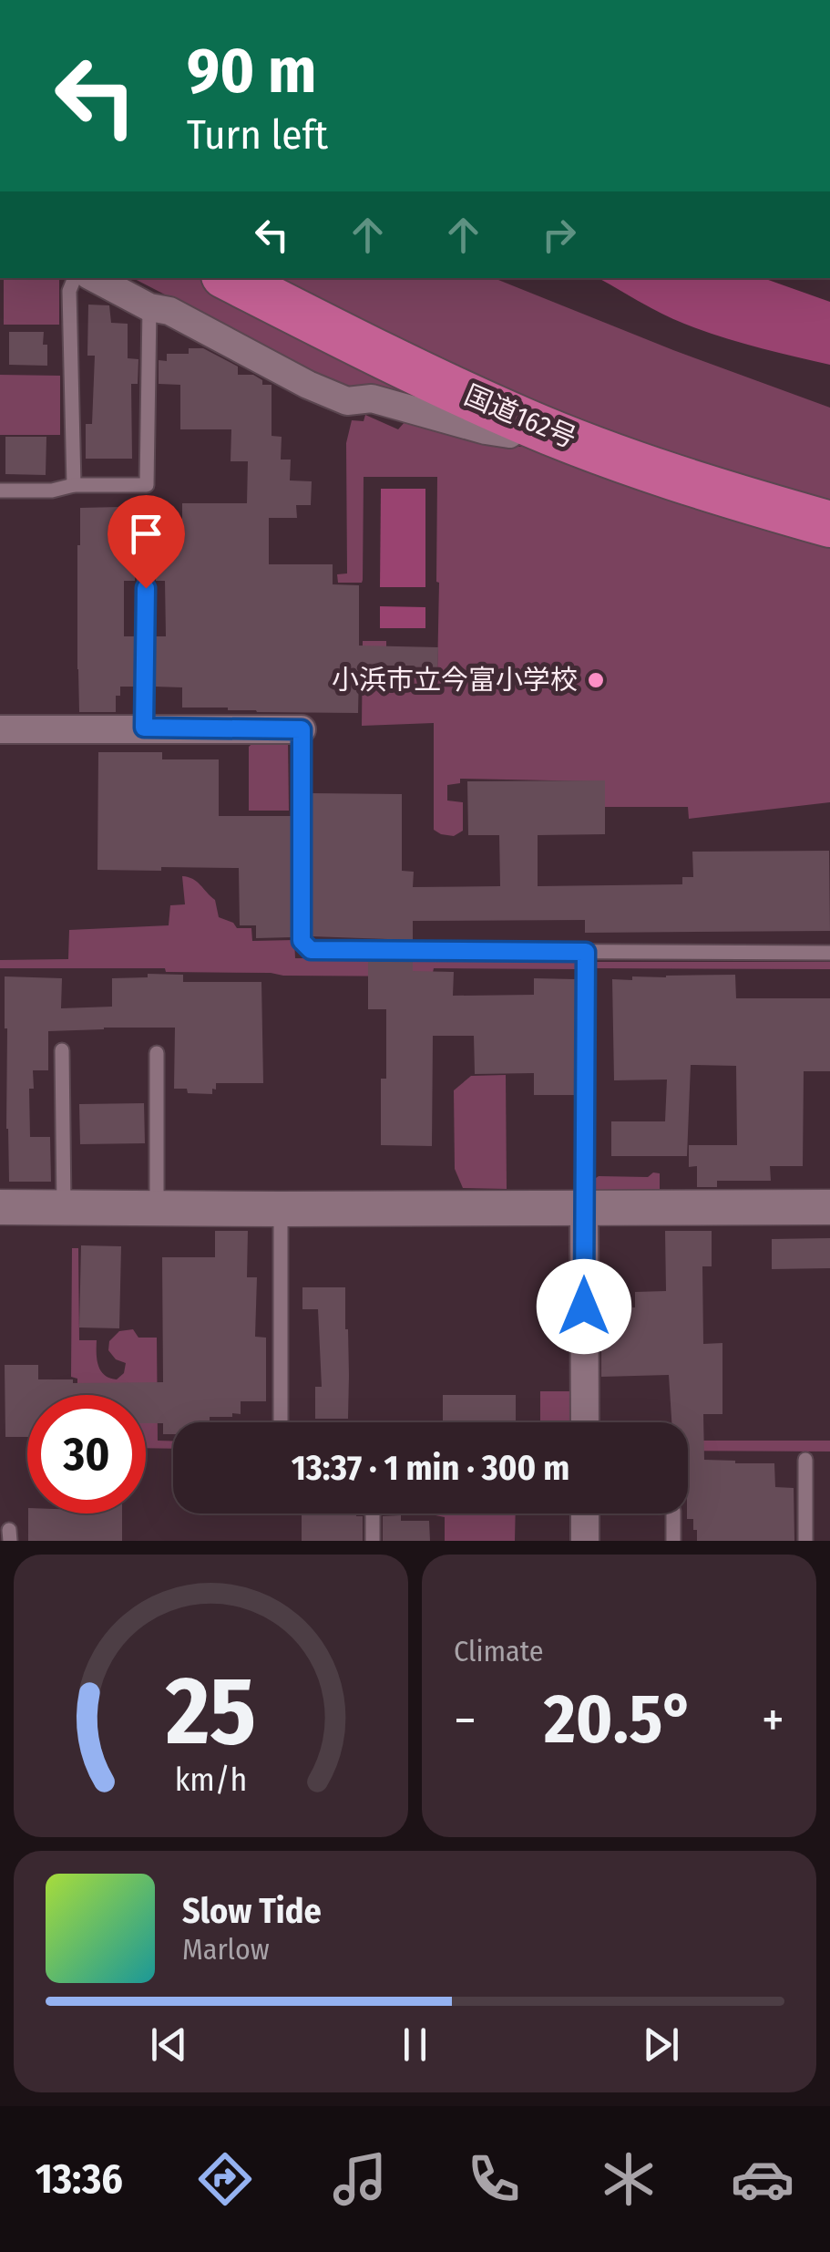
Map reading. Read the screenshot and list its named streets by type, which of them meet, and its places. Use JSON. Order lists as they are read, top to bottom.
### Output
{
  "streets": {
    "highway": ["国道162号"]
  },
  "places": ["小浜市立今富小学校"],
  "page": {
    "turn": ["90 m", "Turn left"],
    "limit": "30",
    "trip": "13:37 · 1 min · 300 m",
    "tile": "Climate",
    "heat": ["−", "20.5°", "+"],
    "song": ["Slow Tide", "Marlow"],
    "tabs": "13:36",
    "gauge": ["25", "km/h"]
  }
}
